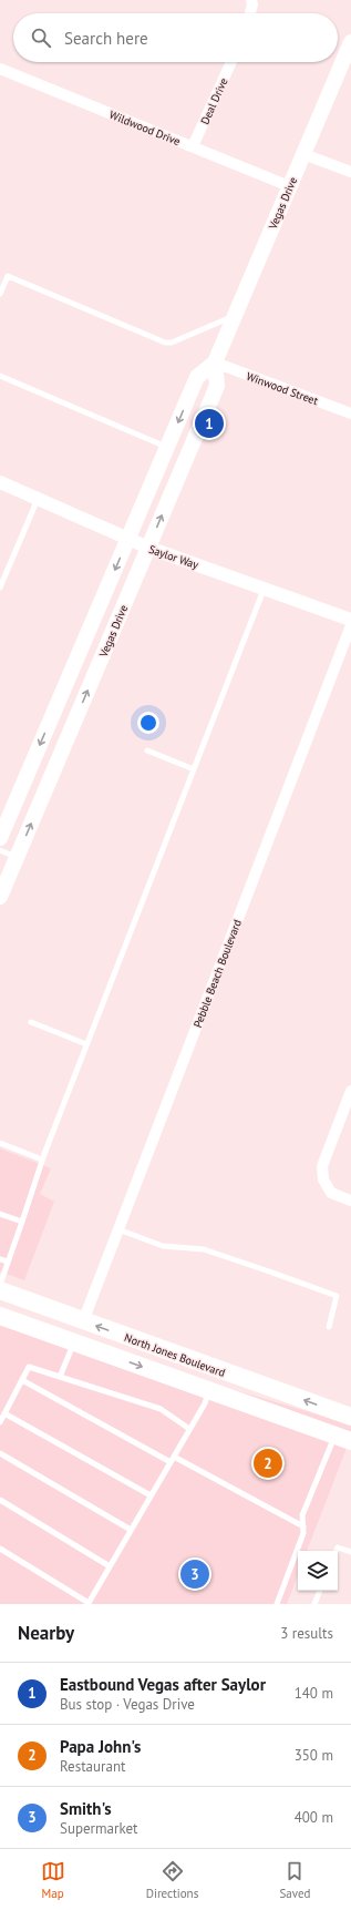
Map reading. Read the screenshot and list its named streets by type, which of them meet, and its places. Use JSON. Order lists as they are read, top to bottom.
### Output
{
  "streets": {
    "main road": ["Vegas Drive", "North Jones Boulevard"],
    "street": [
      "Deal Drive",
      "Wildwood Drive",
      "Winwood Street",
      "Saylor Way",
      "Pebble Beach Boulevard"
    ]
  },
  "crossings": [
    ["Deal Drive", "Wildwood Drive"],
    ["Wildwood Drive", "Vegas Drive"],
    ["Vegas Drive", "Winwood Street"],
    ["Vegas Drive", "Saylor Way"],
    ["Pebble Beach Boulevard", "North Jones Boulevard"]
  ],
  "page": {
    "search": "Search here",
    "pins": ["1", "2", "3"],
    "heading": ["Nearby", "3 results"],
    "list": [
      {
        "mark": "1",
        "name": "Eastbound Vegas after Saylor",
        "note": "Bus stop · Vegas Drive",
        "value": "140 m"
      },
      {
        "mark": "2",
        "name": "Papa John's",
        "note": "Restaurant",
        "value": "350 m"
      },
      {
        "mark": "3",
        "name": "Smith's",
        "note": "Supermarket",
        "value": "400 m"
      }
    ],
    "nav": ["Map", "Directions", "Saved"]
  }
}
